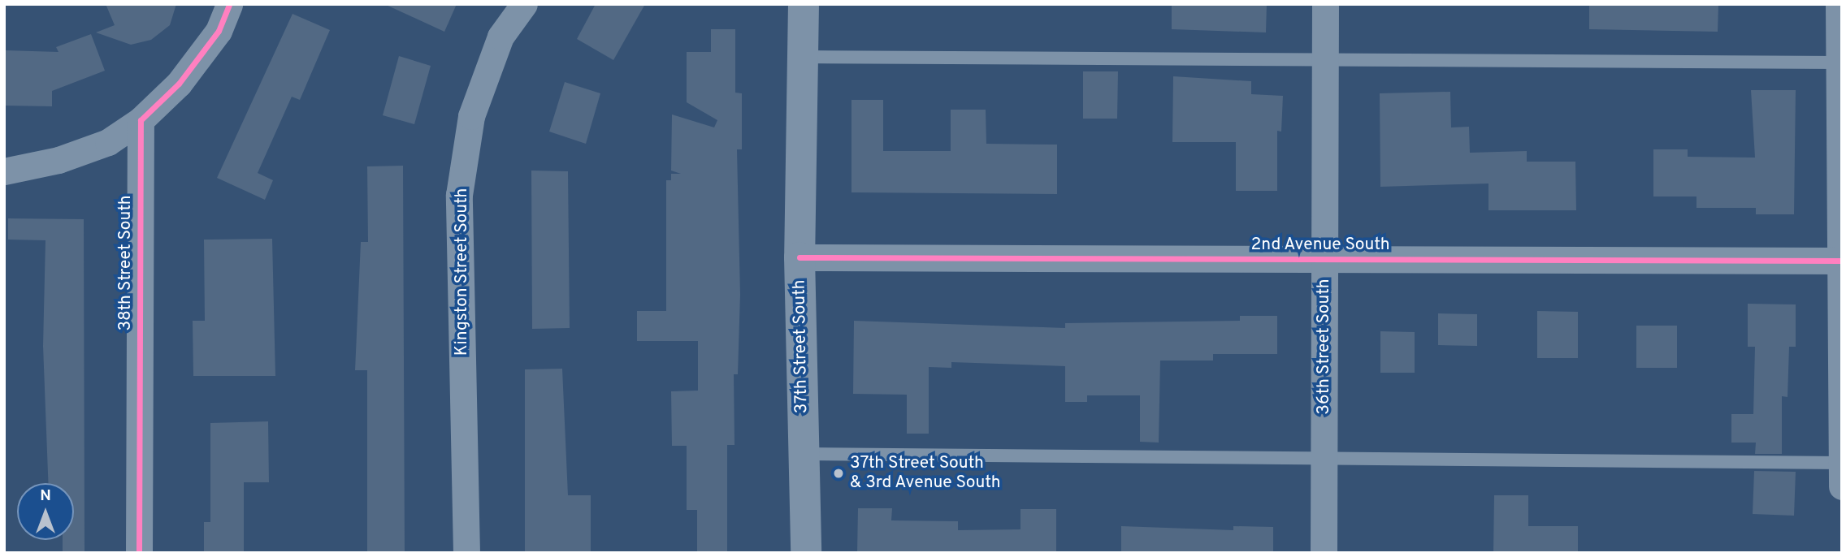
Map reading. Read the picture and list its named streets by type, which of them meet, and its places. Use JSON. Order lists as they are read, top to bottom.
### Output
{
  "streets": {
    "street": [
      "2nd Avenue South",
      "38th Street South",
      "Kingston Street South",
      "37th Street South",
      "36th Street South"
    ]
  },
  "crossings": [
    ["2nd Avenue South", "37th Street South"],
    ["2nd Avenue South", "36th Street South"]
  ],
  "places": ["37th Street South & 3rd Avenue South"],
  "north": "top"
}
